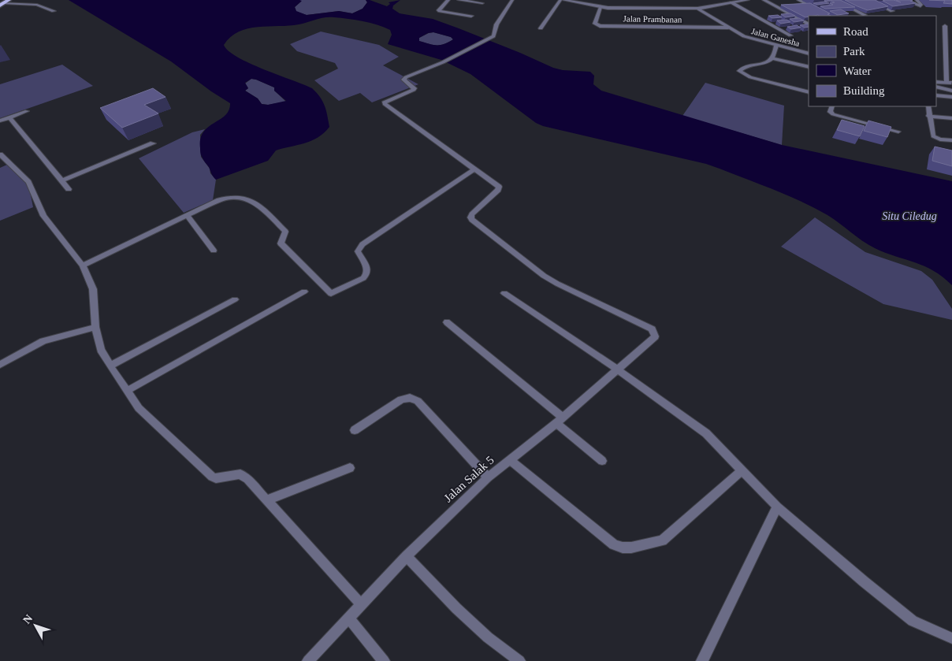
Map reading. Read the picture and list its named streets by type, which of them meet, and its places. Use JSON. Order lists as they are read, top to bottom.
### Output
{
  "streets": {
    "street": ["Jalan Prambanan", "Jalan Ganesha", "Jalan Salak 5"]
  },
  "crossings": [
    ["Jalan Prambanan", "Jalan Ganesha"]
  ],
  "water": ["Situ Ciledug"],
  "legend": [
    "Road",
    "Park",
    "Water",
    "Building"
  ],
  "north": "top left"
}
